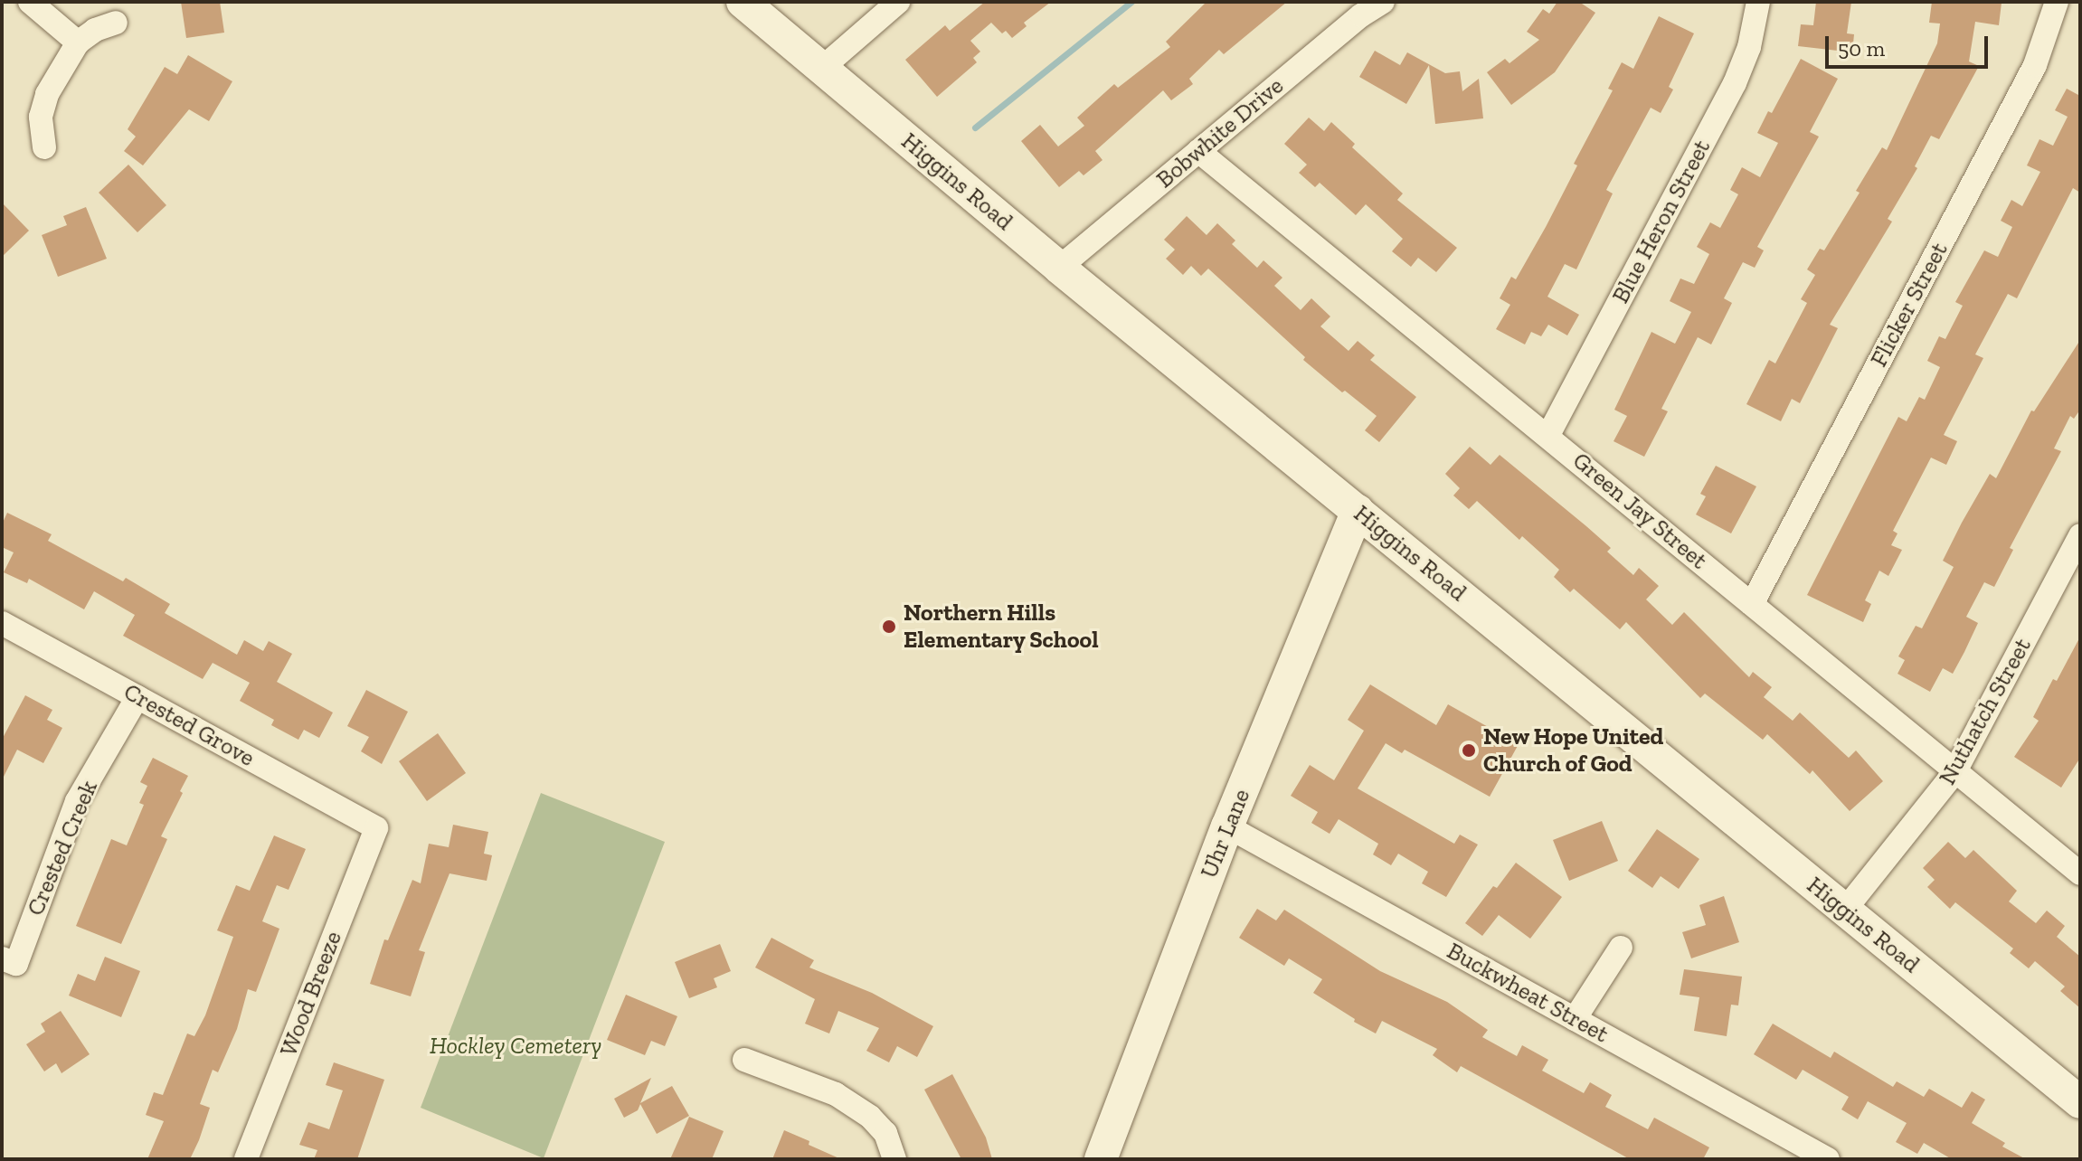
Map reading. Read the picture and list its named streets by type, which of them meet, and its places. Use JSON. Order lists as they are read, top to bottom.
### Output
{
  "streets": {
    "street": [
      "Bobwhite Drive",
      "Higgins Road",
      "Blue Heron Street",
      "Flicker Street",
      "Green Jay Street",
      "Nuthatch Street",
      "Crested Grove",
      "Uhr Lane",
      "Crested Creek",
      "Buckwheat Street",
      "Wood Breeze"
    ]
  },
  "crossings": [
    ["Bobwhite Drive", "Higgins Road"],
    ["Bobwhite Drive", "Green Jay Street"],
    ["Higgins Road", "Nuthatch Street"],
    ["Higgins Road", "Uhr Lane"],
    ["Blue Heron Street", "Green Jay Street"],
    ["Flicker Street", "Green Jay Street"],
    ["Green Jay Street", "Nuthatch Street"],
    ["Crested Grove", "Crested Creek"],
    ["Crested Grove", "Wood Breeze"],
    ["Uhr Lane", "Buckwheat Street"]
  ],
  "parks": ["Hockley Cemetery"],
  "places": ["Northern Hills Elementary School", "New Hope United Church of God"],
  "scale_bar": "50 m"
}
